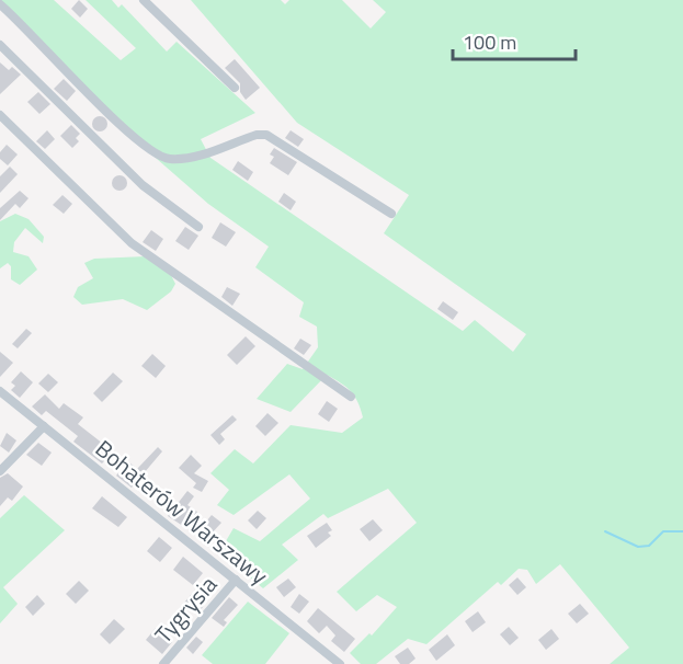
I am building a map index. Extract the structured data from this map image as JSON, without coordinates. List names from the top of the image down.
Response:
{
  "streets": {
    "street": ["Bohaterów Warszawy", "Tygrysia"]
  },
  "crossings": [
    ["Bohaterów Warszawy", "Tygrysia"]
  ],
  "scale_bar": "100 m"
}
